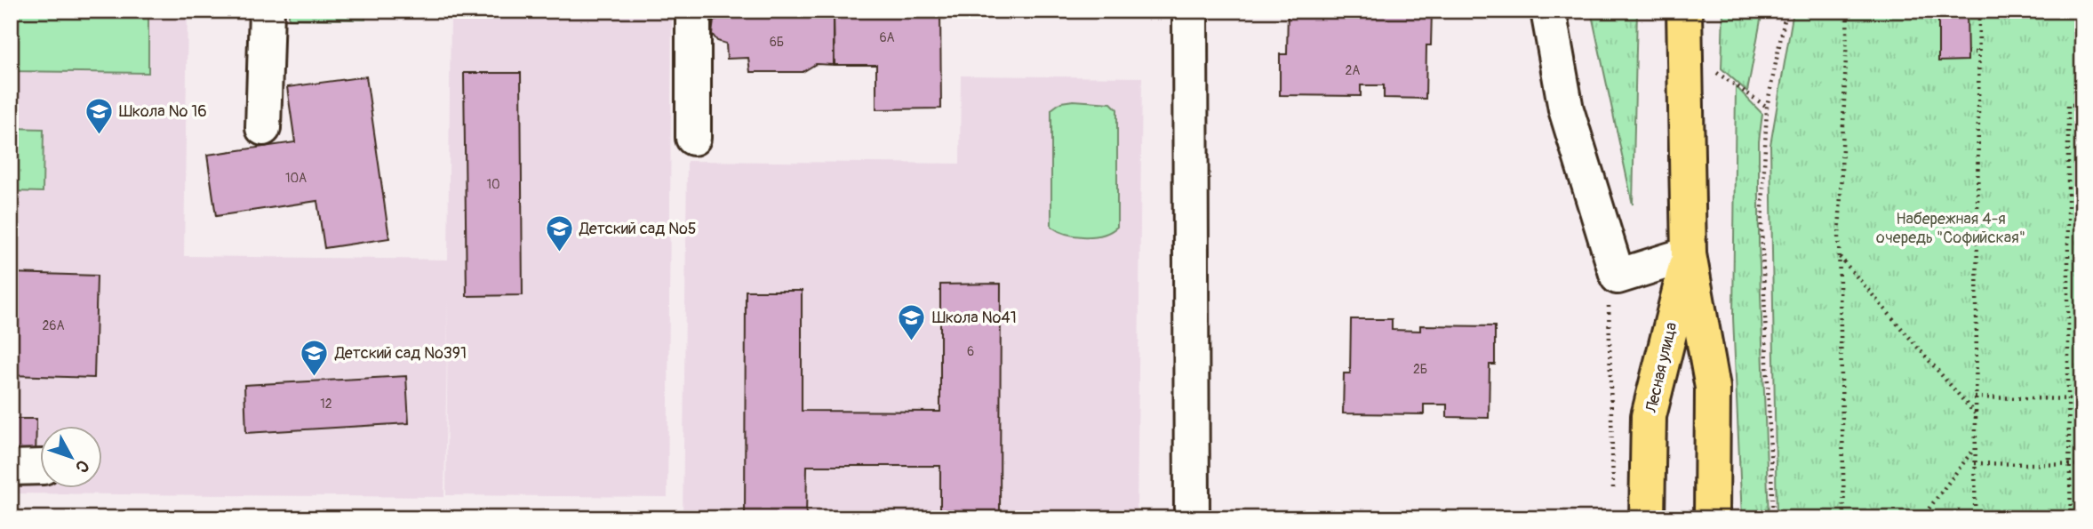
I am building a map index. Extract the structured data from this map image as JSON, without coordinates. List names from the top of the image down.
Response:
{
  "streets": {
    "main road": ["Лесная улица"]
  },
  "parks": ["Набережная 4-я очередь \"Софийская\""],
  "places": {
    "school or university": [
      "Школа № 16",
      "Детский сад №5",
      "Школа №41",
      "Детский сад №391"
    ]
  },
  "house_numbers": [
    "6А",
    "6Б",
    "2А",
    "10А",
    "10",
    "26А",
    "6",
    "2Б",
    "12"
  ],
  "north": "bottom right"
}
